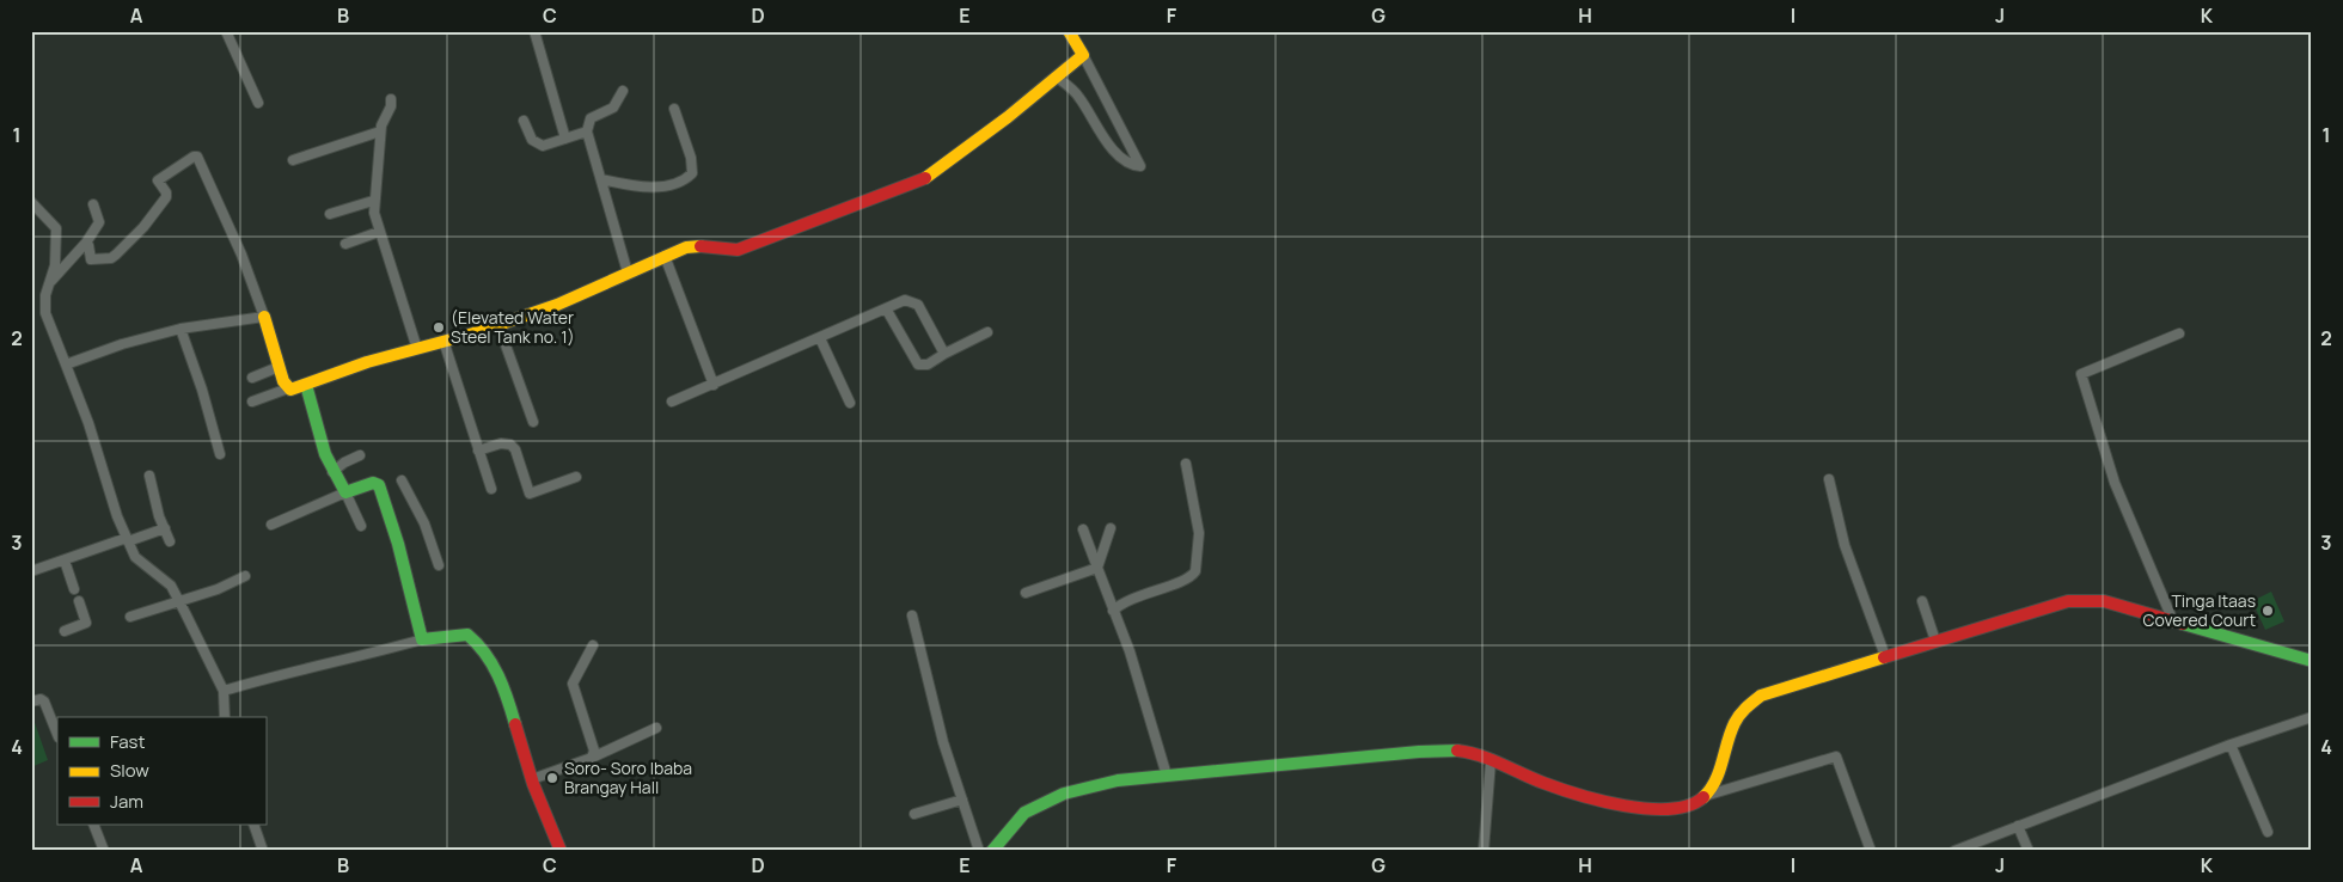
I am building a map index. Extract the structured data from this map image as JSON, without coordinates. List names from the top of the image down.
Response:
{
  "places": ["(Elevated Water Steel Tank no. 1)", "Tinga Itaas Covered Court", "Soro- Soro Ibaba Brangay Hall"],
  "legend": ["Fast", "Slow", "Jam"],
  "grid": {
    "columns": [
      "A",
      "B",
      "C",
      "D",
      "E",
      "F",
      "G",
      "H",
      "I",
      "J",
      "K"
    ],
    "rows": [
      "1",
      "2",
      "3",
      "4"
    ]
  }
}
